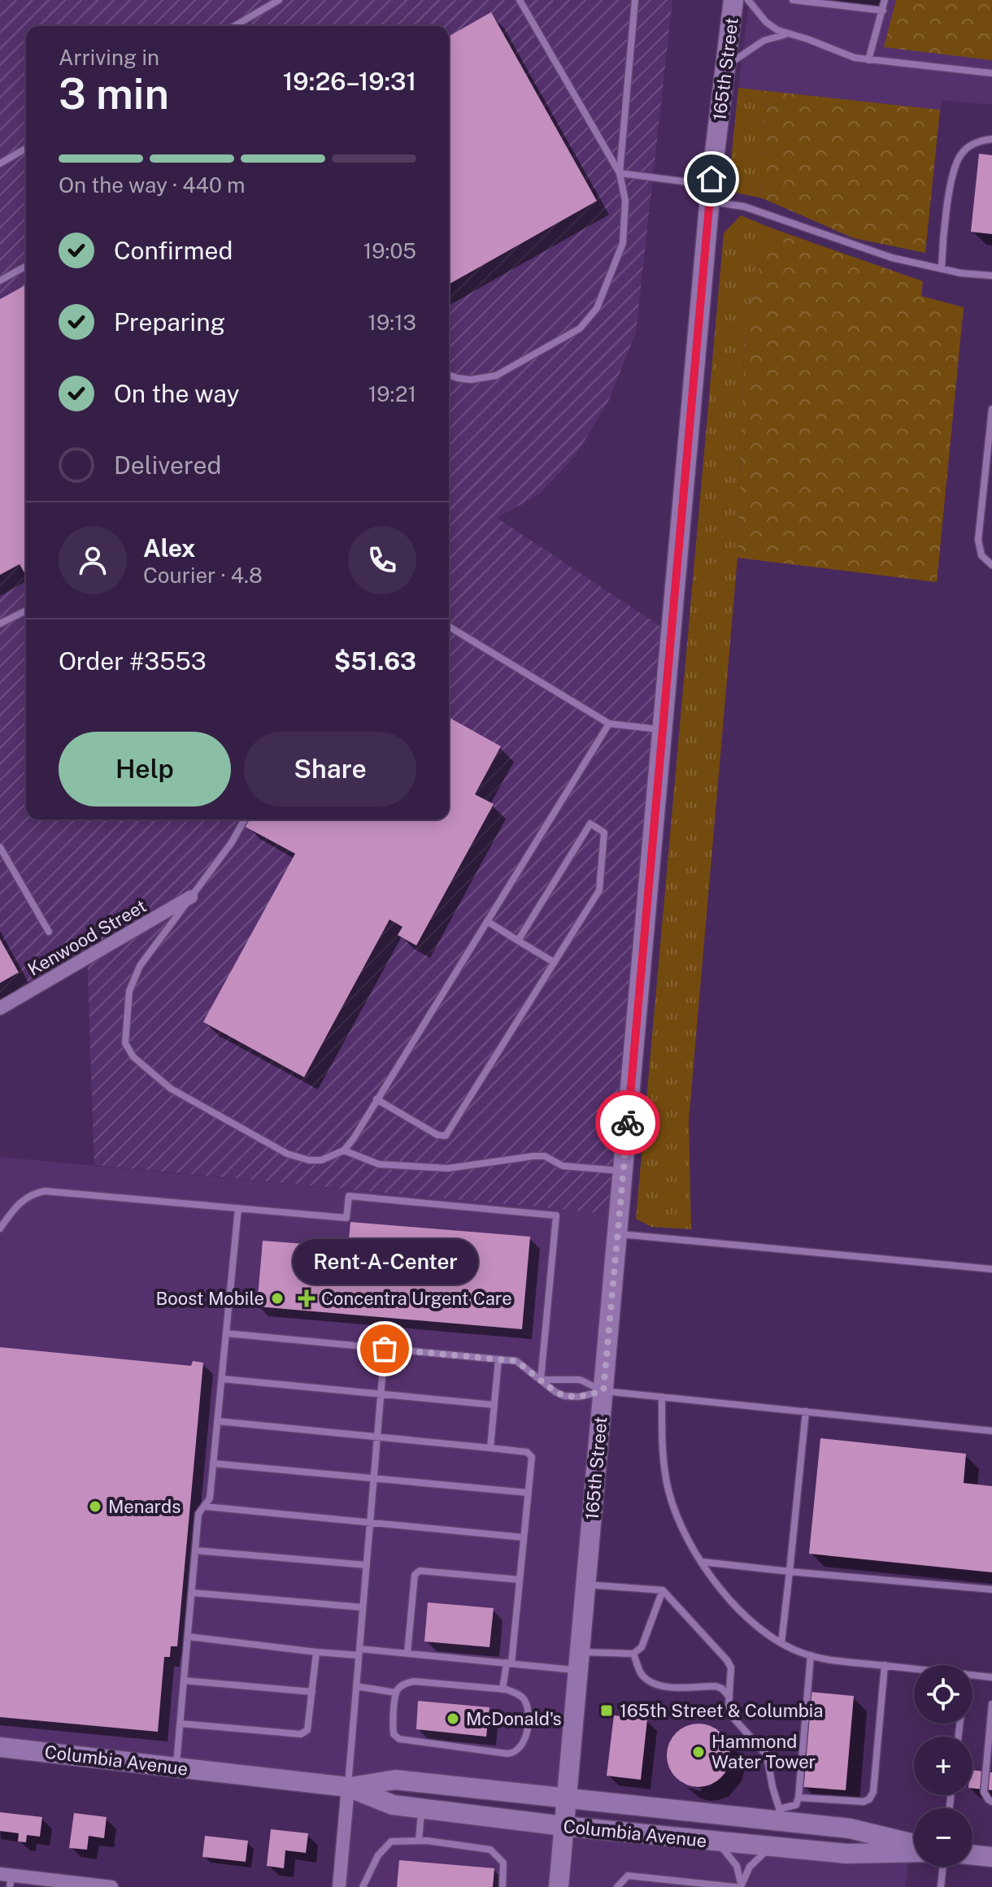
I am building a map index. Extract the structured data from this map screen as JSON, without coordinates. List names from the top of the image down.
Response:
{
  "streets": {
    "main road": ["165th Street", "Columbia Avenue"],
    "street": ["Kenwood Street"]
  },
  "crossings": [
    ["165th Street", "Columbia Avenue"]
  ],
  "places": {
    "other": [
      "Boost Mobile",
      "Rent-A-Center",
      "Menards",
      "McDonald's",
      "Hammond Water Tower"
    ],
    "health": ["Concentra Urgent Care"],
    "transit": ["165th Street & Columbia"]
  },
  "page": {
    "heading": ["3 min", "Arriving in", "19:26–19:31"],
    "panel": [
      "Alex",
      "Courier · 4.8",
      "Order #3553",
      "$51.63"
    ],
    "bar": "On the way · 440 m",
    "list": [
      ["Confirmed", "19:05"],
      ["Preparing", "19:13"],
      ["On the way", "19:21"],
      "Delivered"
    ],
    "buttons": ["Help", "Share"],
    "bubble": "Rent-A-Center",
    "map_buttons": ["+", "−"]
  }
}
